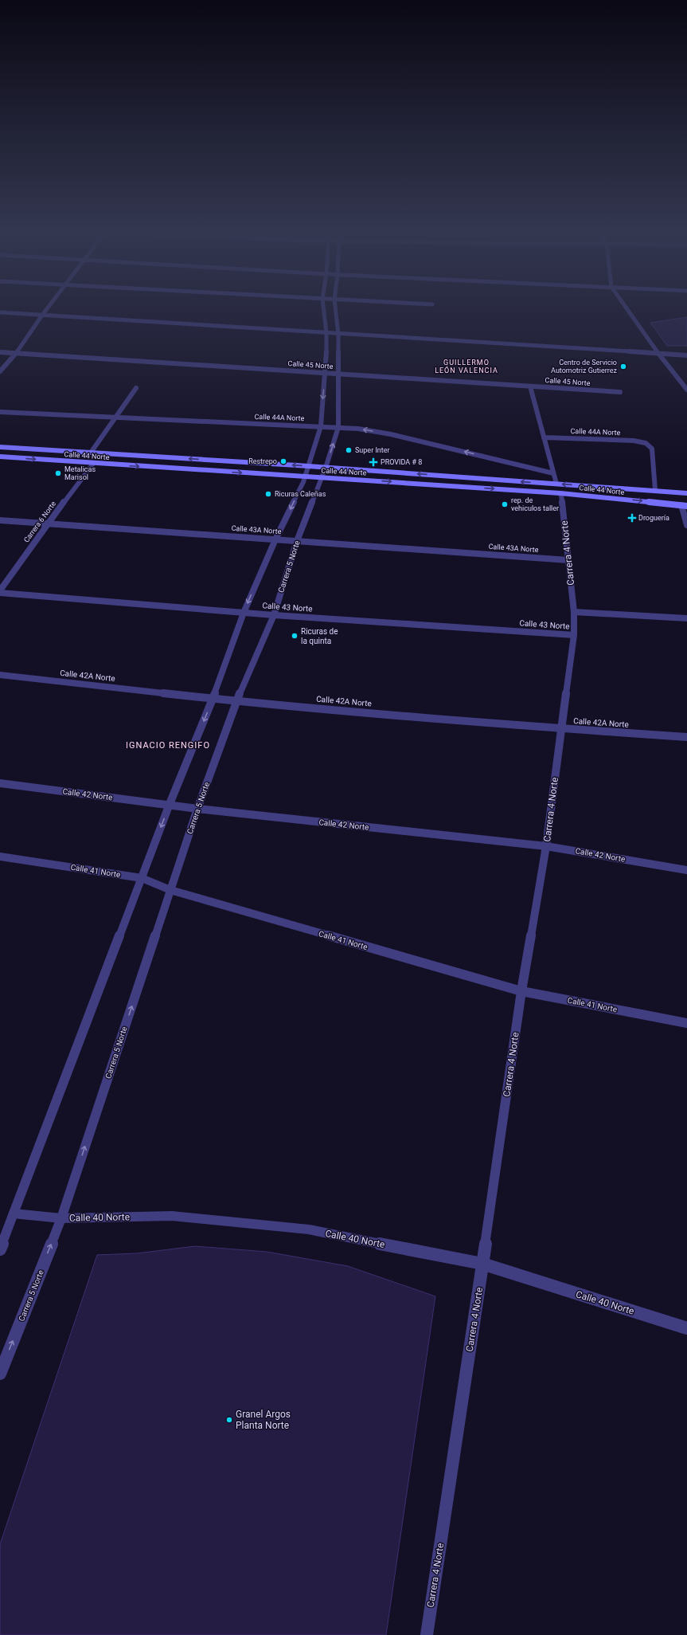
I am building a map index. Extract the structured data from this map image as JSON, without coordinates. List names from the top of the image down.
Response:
{
  "streets": {
    "main road": ["Calle 44 Norte"],
    "street": [
      "Calle 45 Norte",
      "Calle 44A Norte",
      "Carrera 6 Norte",
      "Calle 43A Norte",
      "Carrera 4 Norte",
      "Carrera 5 Norte",
      "Calle 43 Norte",
      "Calle 42A Norte",
      "Calle 42 Norte",
      "Calle 41 Norte",
      "Calle 40 Norte"
    ]
  },
  "crossings": [
    ["Calle 45 Norte", "Carrera 5 Norte"],
    ["Calle 44A Norte", "Calle 44 Norte"],
    ["Calle 44A Norte", "Carrera 5 Norte"],
    ["Calle 44 Norte", "Carrera 6 Norte"],
    ["Calle 44 Norte", "Carrera 4 Norte"],
    ["Calle 44 Norte", "Carrera 5 Norte"],
    ["Carrera 6 Norte", "Calle 43A Norte"],
    ["Carrera 6 Norte", "Calle 43 Norte"],
    ["Calle 43A Norte", "Carrera 4 Norte"],
    ["Calle 43A Norte", "Carrera 5 Norte"],
    ["Carrera 4 Norte", "Calle 43 Norte"],
    ["Carrera 4 Norte", "Calle 42A Norte"],
    ["Carrera 4 Norte", "Calle 42 Norte"],
    ["Carrera 4 Norte", "Calle 41 Norte"],
    ["Carrera 4 Norte", "Calle 40 Norte"],
    ["Carrera 5 Norte", "Calle 43 Norte"],
    ["Carrera 5 Norte", "Calle 42A Norte"],
    ["Carrera 5 Norte", "Calle 42 Norte"],
    ["Carrera 5 Norte", "Calle 41 Norte"],
    ["Carrera 5 Norte", "Calle 40 Norte"]
  ],
  "districts": ["GUILLERMO LEÓN VALENCIA", "IGNACIO RENGIFO"],
  "places": {
    "other": [
      "Centro de Servicio Automotriz Gutierrez",
      "Super Inter",
      "Restrepo",
      "Metalicas Marisol",
      "Ricuras Caleñas",
      "rep. de vehiculos taller",
      "Ricuras de la quinta",
      "Granel Argos Planta Norte"
    ],
    "health": ["PROVIDA # 8", "Droguería"]
  }
}
